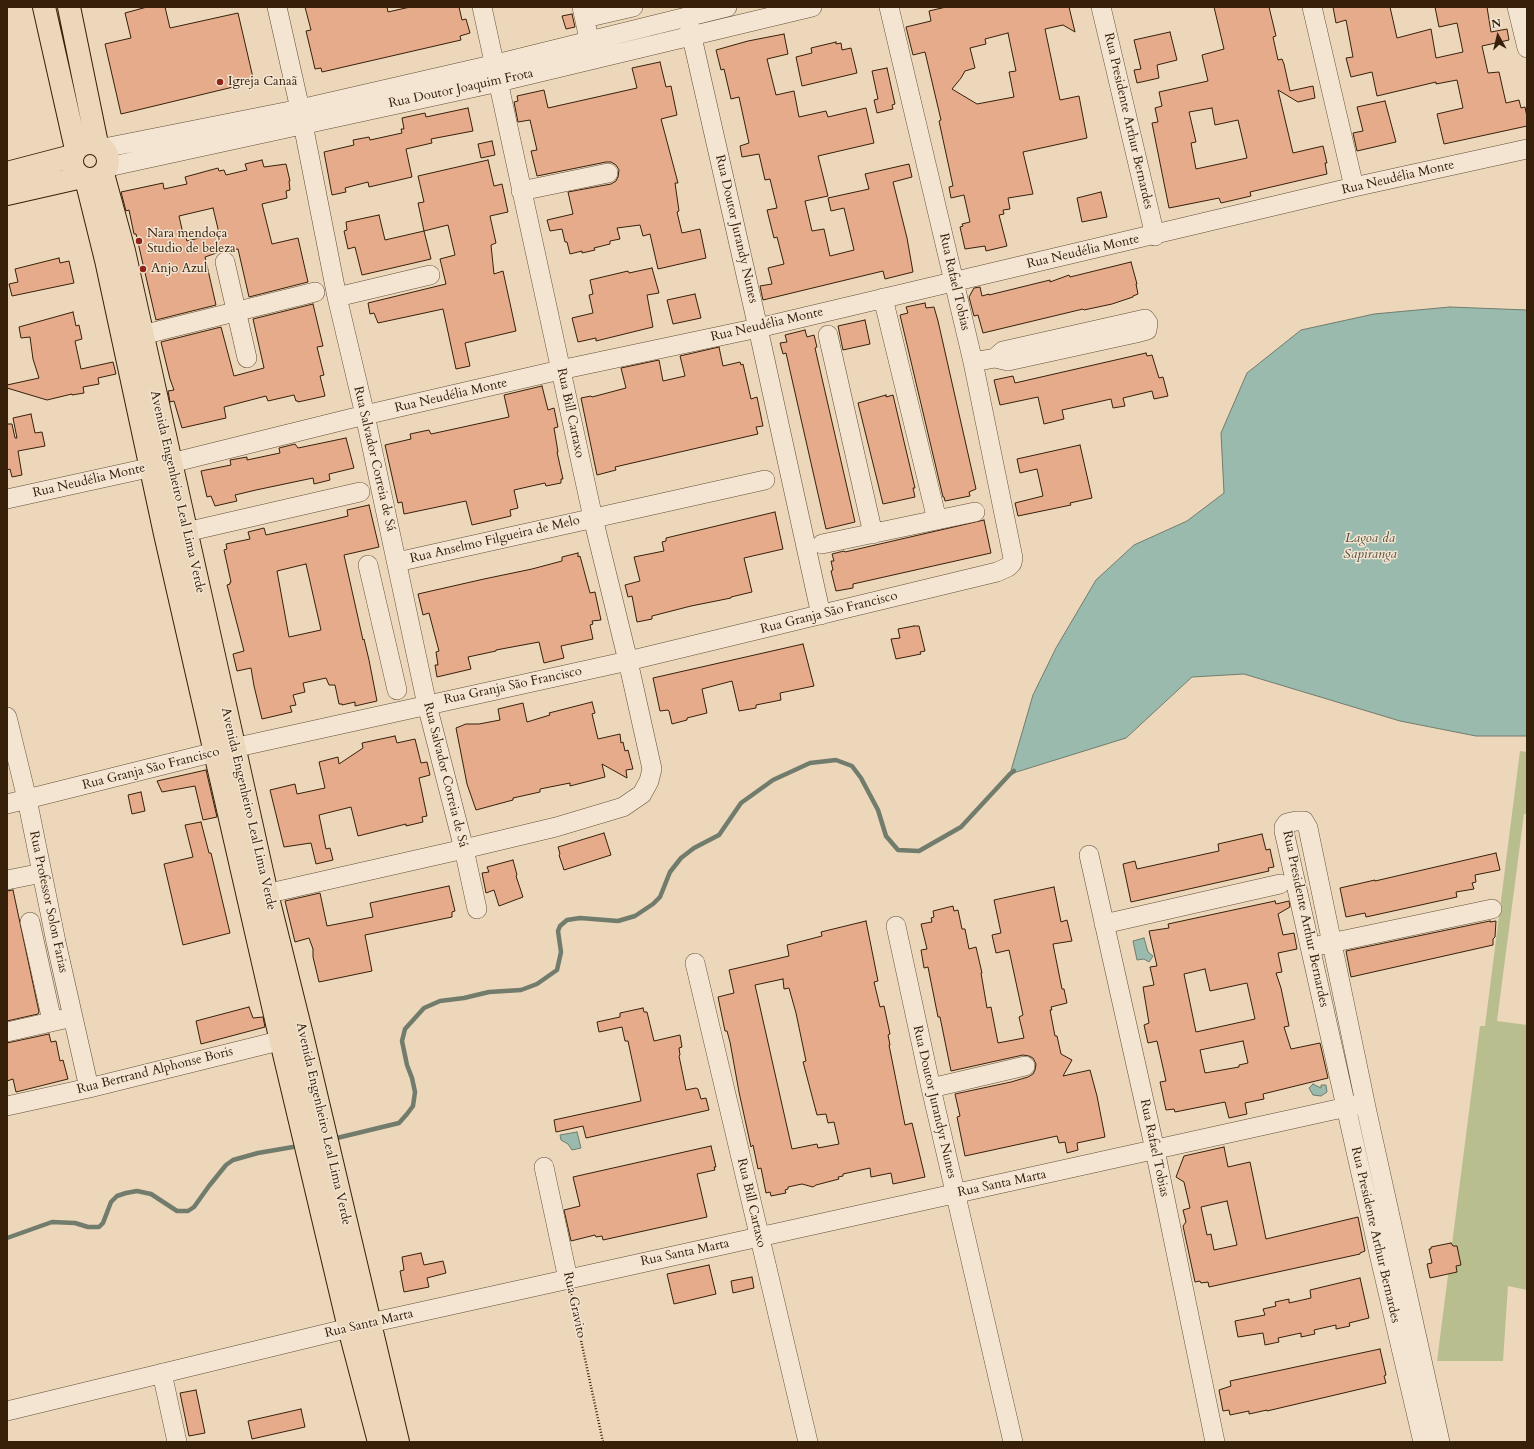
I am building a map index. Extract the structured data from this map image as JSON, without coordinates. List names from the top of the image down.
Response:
{
  "streets": {
    "main road": ["Rua Doutor Joaquim Frota", "Avenida Engenheiro Leal Lima Verde"],
    "street": [
      "Rua Presidente Arthur Bernardes",
      "Rua Neudélia Monte",
      "Rua Doutor Jurandy Nunes",
      "Rua Rafael Tobias",
      "Rua Bill Cartaxo",
      "Rua Salvador Correia de Sá",
      "Rua Anselmo Filgueira de Melo",
      "Rua Granja São Francisco",
      "Rua Professor Solon Farias",
      "Rua Bertrand Alphonse Boris",
      "Rua Doutor Jurandyr Nunes",
      "Rua Santa Marta",
      "Rua Gravito"
    ]
  },
  "crossings": [
    ["Rua Doutor Joaquim Frota", "Rua Doutor Jurandy Nunes"],
    ["Rua Doutor Joaquim Frota", "Rua Bill Cartaxo"],
    ["Rua Doutor Joaquim Frota", "Rua Salvador Correia de Sá"],
    ["Rua Doutor Joaquim Frota", "Avenida Engenheiro Leal Lima Verde"],
    ["Rua Presidente Arthur Bernardes", "Rua Neudélia Monte"],
    ["Rua Presidente Arthur Bernardes", "Rua Santa Marta"],
    ["Rua Neudélia Monte", "Rua Doutor Jurandy Nunes"],
    ["Rua Neudélia Monte", "Rua Rafael Tobias"],
    ["Rua Neudélia Monte", "Rua Bill Cartaxo"],
    ["Rua Neudélia Monte", "Rua Salvador Correia de Sá"],
    ["Rua Neudélia Monte", "Avenida Engenheiro Leal Lima Verde"],
    ["Rua Doutor Jurandy Nunes", "Rua Granja São Francisco"],
    ["Rua Rafael Tobias", "Rua Granja São Francisco"],
    ["Rua Rafael Tobias", "Rua Santa Marta"],
    ["Rua Bill Cartaxo", "Rua Salvador Correia de Sá"],
    ["Rua Bill Cartaxo", "Avenida Engenheiro Leal Lima Verde"],
    ["Rua Bill Cartaxo", "Rua Anselmo Filgueira de Melo"],
    ["Rua Bill Cartaxo", "Rua Granja São Francisco"],
    ["Rua Bill Cartaxo", "Rua Santa Marta"],
    ["Rua Salvador Correia de Sá", "Rua Anselmo Filgueira de Melo"],
    ["Rua Salvador Correia de Sá", "Rua Granja São Francisco"],
    ["Avenida Engenheiro Leal Lima Verde", "Rua Granja São Francisco"],
    ["Avenida Engenheiro Leal Lima Verde", "Rua Bertrand Alphonse Boris"],
    ["Avenida Engenheiro Leal Lima Verde", "Rua Santa Marta"],
    ["Rua Granja São Francisco", "Rua Professor Solon Farias"],
    ["Rua Professor Solon Farias", "Rua Bertrand Alphonse Boris"],
    ["Rua Doutor Jurandyr Nunes", "Rua Santa Marta"],
    ["Rua Santa Marta", "Rua Gravito"]
  ],
  "water": ["Lagoa da Sapiranga"],
  "places": ["Igreja Canaã", "Nara mendoça Studio de beleza", "Anjo Azul"],
  "north": "top"
}
